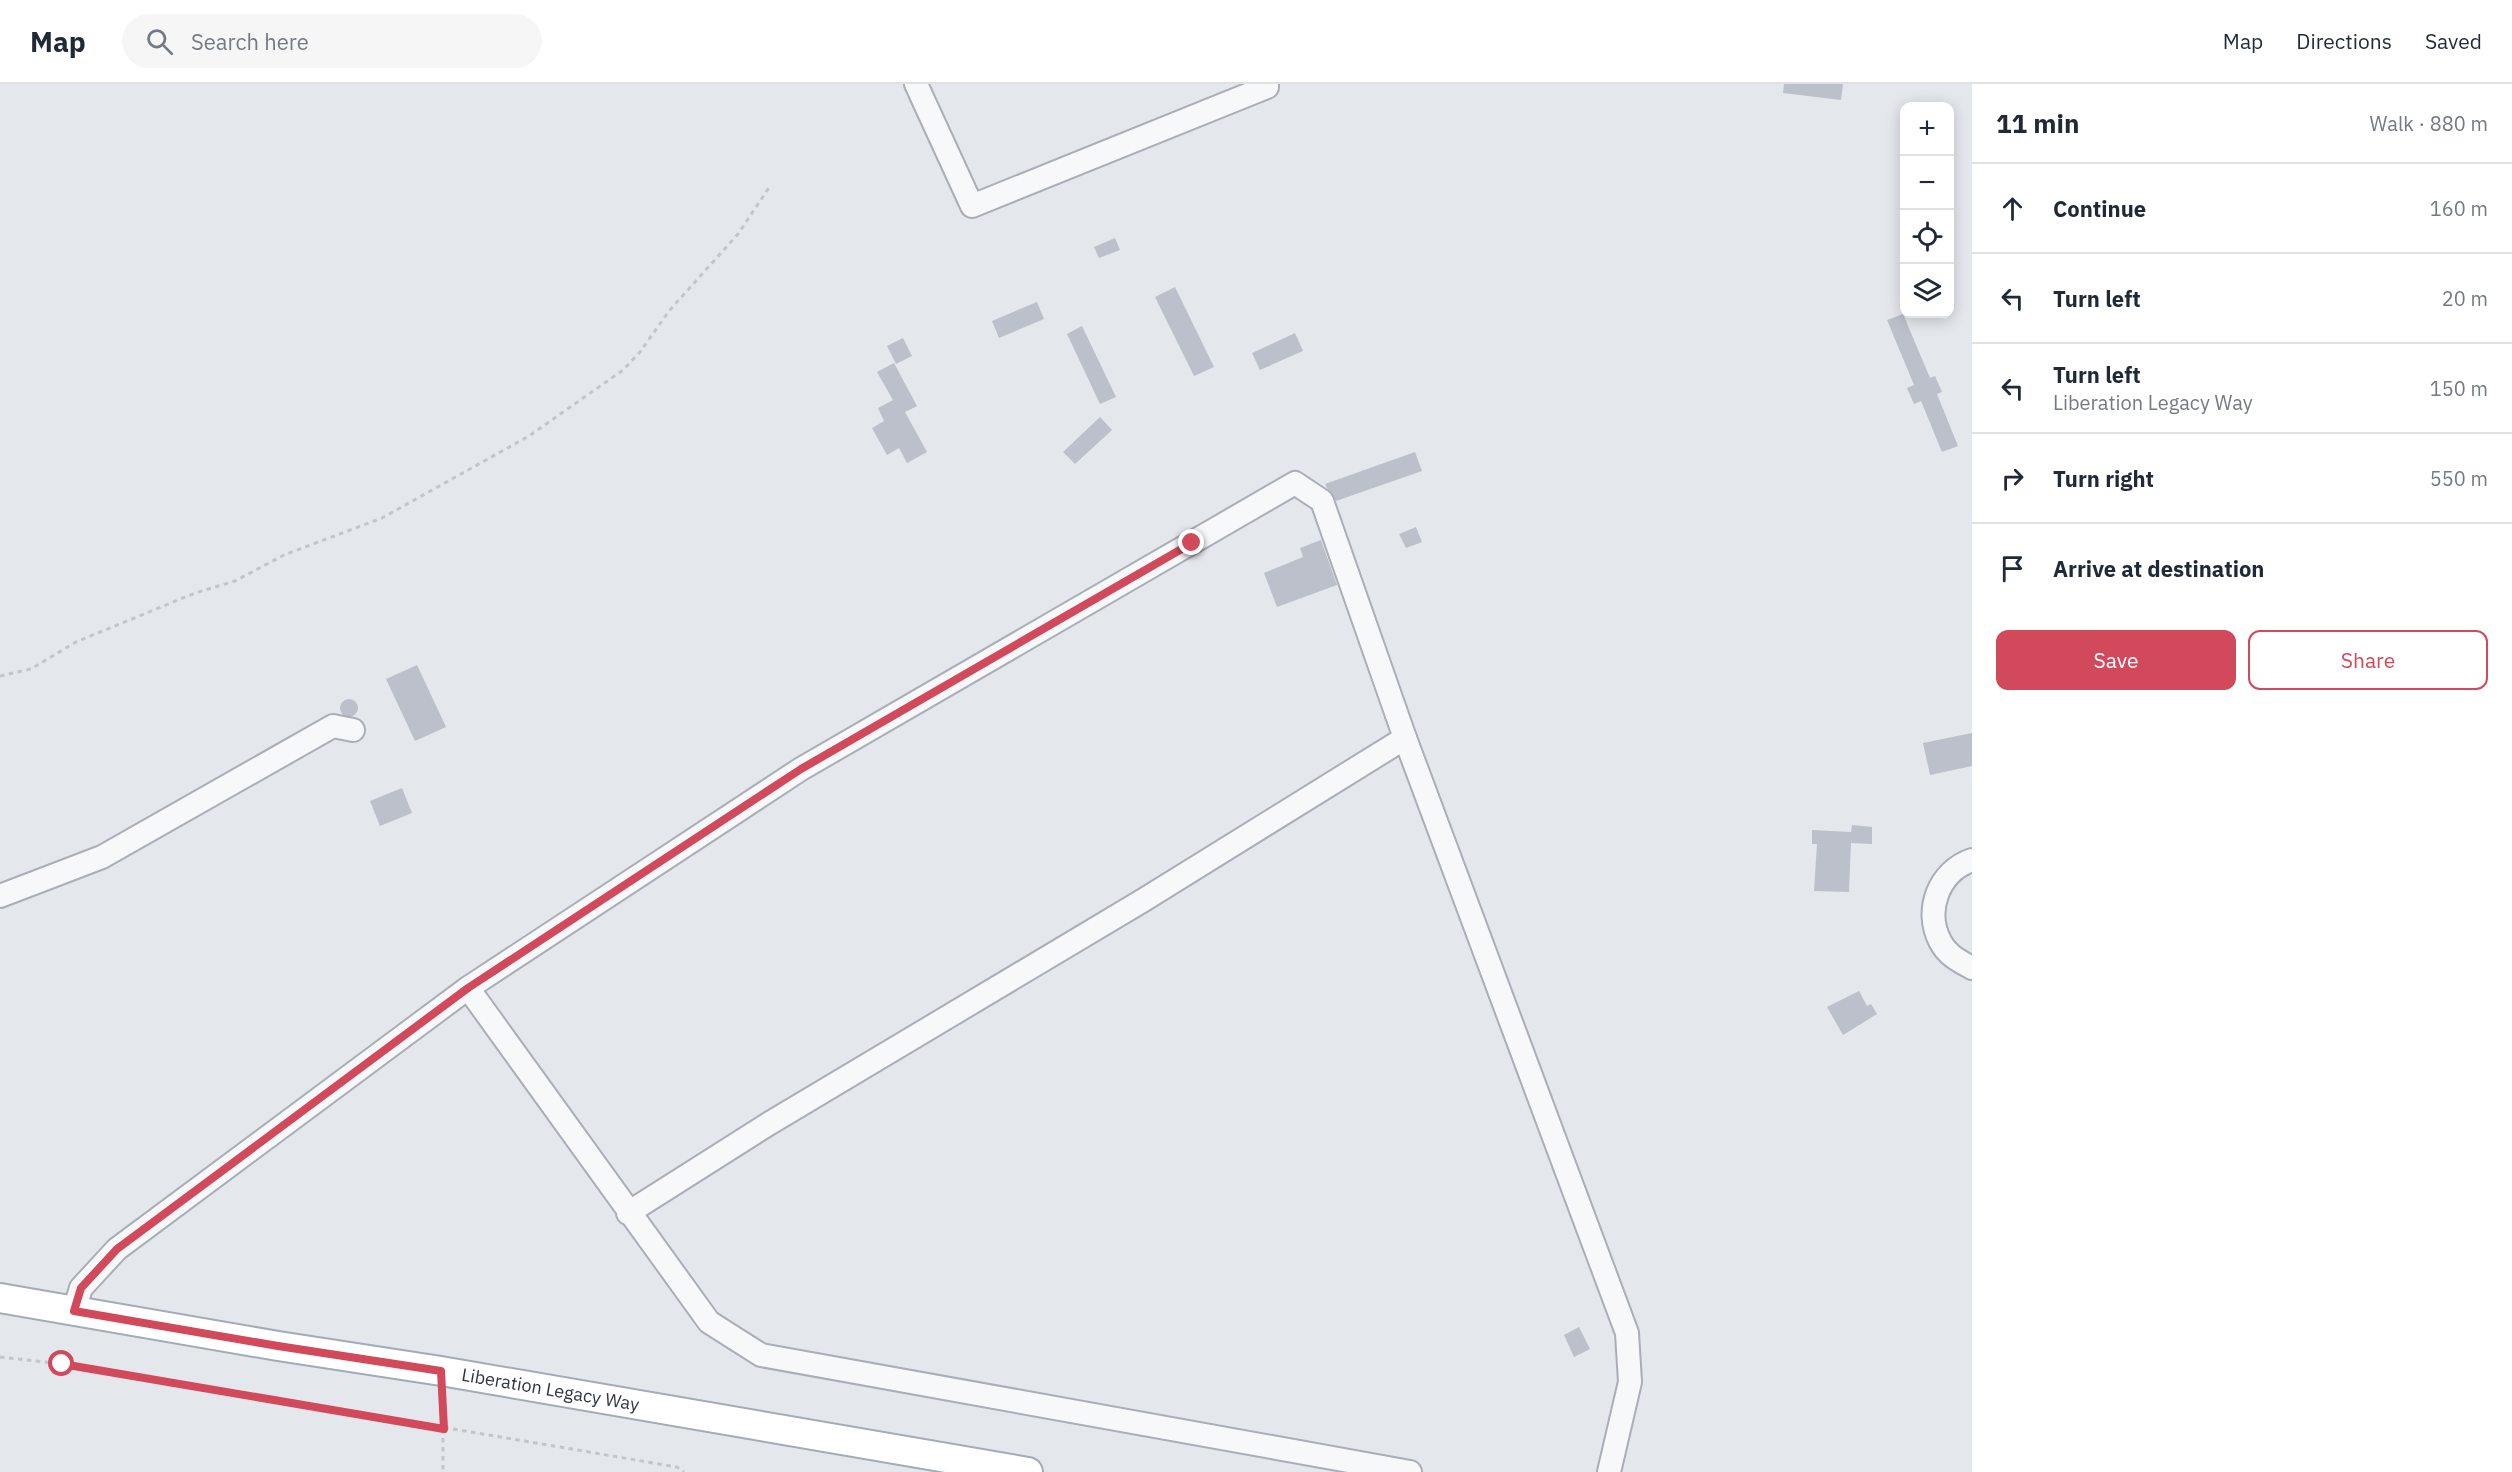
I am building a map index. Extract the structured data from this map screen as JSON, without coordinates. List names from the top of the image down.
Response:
{
  "streets": {
    "main road": ["Liberation Legacy Way"]
  },
  "page": {
    "header": "Map",
    "search": "Search here",
    "nav": ["Map", "Directions", "Saved"],
    "heading": ["11 min", "Walk · 880 m"],
    "map_buttons": ["+", "−"],
    "list": [
      ["Continue", "160 m"],
      ["Turn left", "20 m"],
      ["Turn left", "Liberation Legacy Way", "150 m"],
      ["Turn right", "550 m"],
      "Arrive at destination"
    ],
    "buttons": ["Save", "Share"]
  }
}
